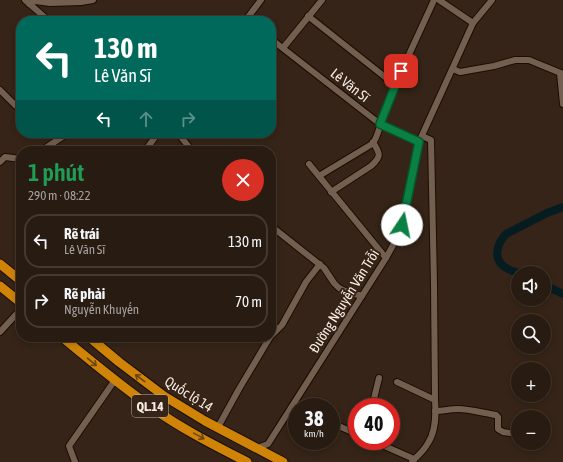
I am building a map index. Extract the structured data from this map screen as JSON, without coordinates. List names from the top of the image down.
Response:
{
  "streets": {
    "highway": ["Quốc lộ 14", "QL.14"],
    "street": ["Lê Văn Sĩ", "Đường Nguyễn Văn Trỗi"]
  },
  "crossings": [
    ["Lê Văn Sĩ", "Đường Nguyễn Văn Trỗi"],
    ["Đường Nguyễn Văn Trỗi", "Quốc lộ 14"]
  ],
  "page": {
    "turn": ["130 m", "Lê Văn Sĩ"],
    "heading": ["1 phút", "290 m · 08:22"],
    "list": [
      {
        "name": "Rẽ trái",
        "note": "Lê Văn Sĩ",
        "value": "130 m"
      },
      {
        "name": "Rẽ phải",
        "note": "Nguyễn Khuyến",
        "value": "70 m"
      }
    ],
    "map_buttons": ["+", "−"],
    "speed": "38 km/h",
    "limit": "40"
  }
}
